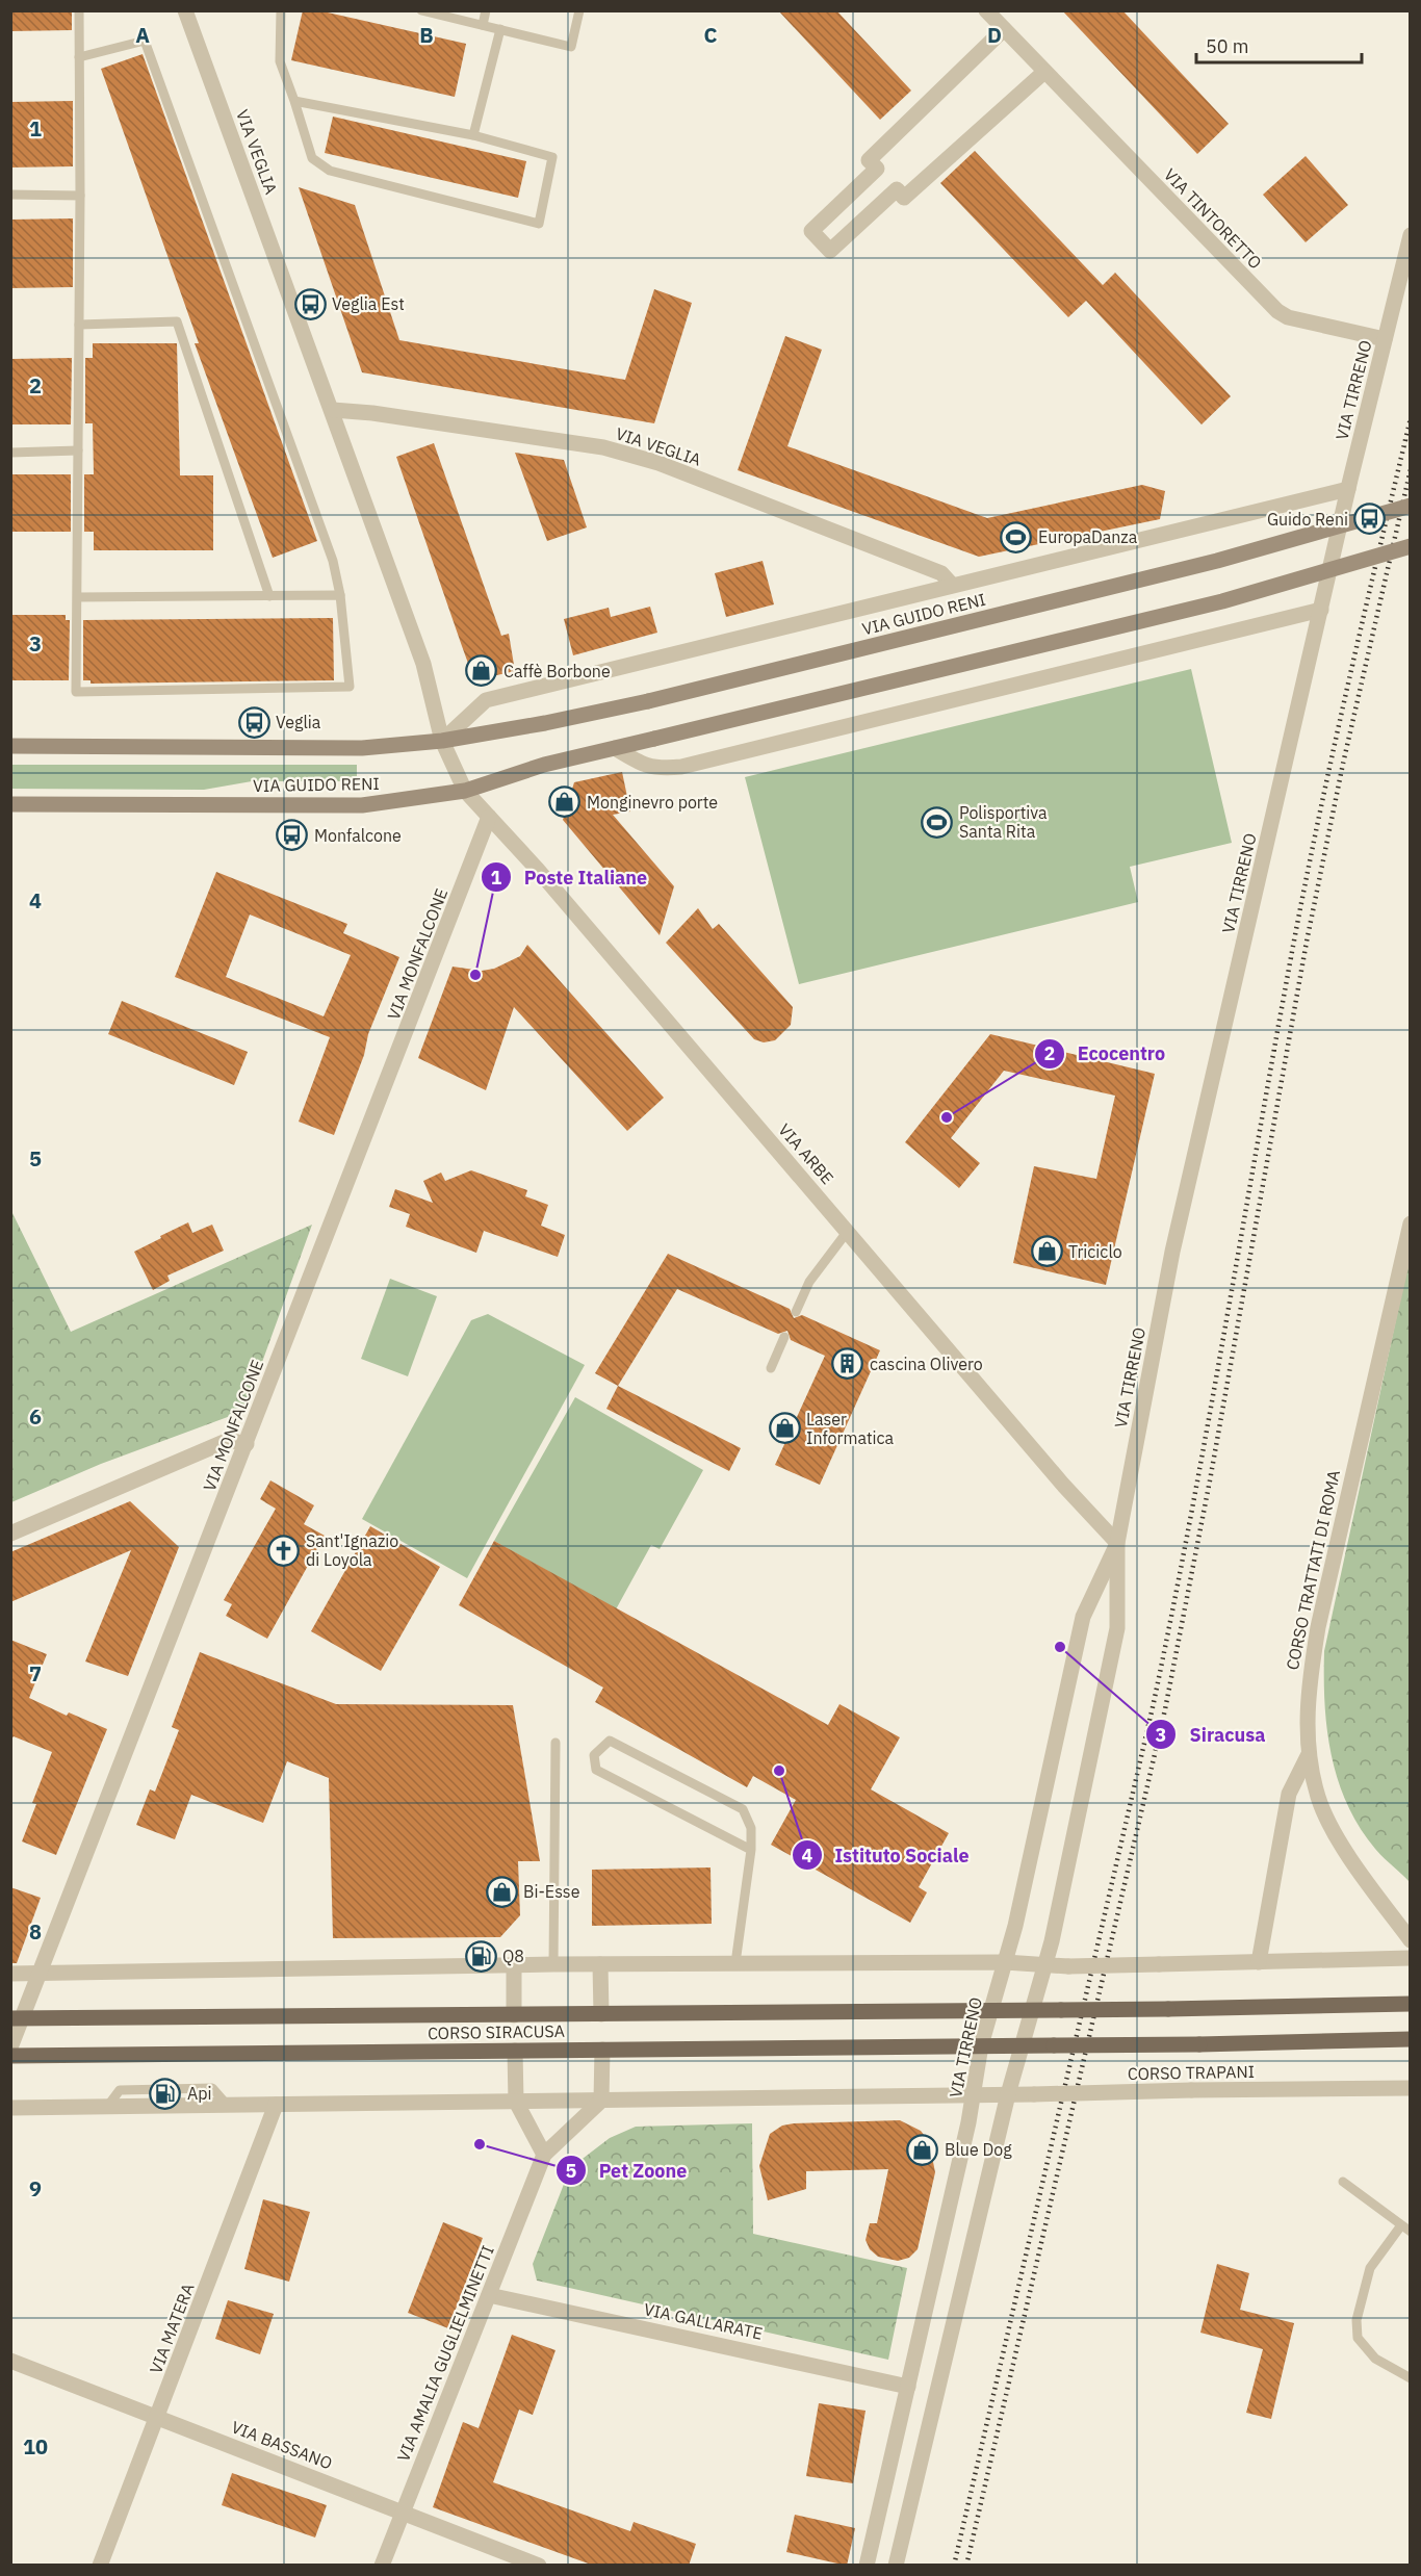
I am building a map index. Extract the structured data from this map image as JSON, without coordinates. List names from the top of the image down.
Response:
{
  "streets": {
    "main road": ["VIA GUIDO RENI", "CORSO SIRACUSA", "CORSO TRAPANI"],
    "street": [
      "VIA VEGLIA",
      "VIA TINTORETTO",
      "VIA TIRRENO",
      "VIA MONFALCONE",
      "VIA ARBE",
      "CORSO TRATTATI DI ROMA",
      "VIA GALLARATE",
      "VIA MATERA",
      "VIA AMALIA GUGLIELMINETTI",
      "VIA BASSANO"
    ]
  },
  "crossings": [
    ["VIA VEGLIA", "VIA GUIDO RENI"],
    ["VIA VEGLIA", "VIA ARBE"],
    ["VIA TINTORETTO", "VIA TIRRENO"],
    ["VIA TIRRENO", "VIA GUIDO RENI"],
    ["VIA TIRRENO", "VIA ARBE"],
    ["VIA TIRRENO", "CORSO SIRACUSA"],
    ["VIA TIRRENO", "CORSO TRAPANI"],
    ["VIA TIRRENO", "VIA GALLARATE"],
    ["VIA GUIDO RENI", "VIA ARBE"],
    ["VIA MONFALCONE", "VIA ARBE"],
    ["VIA MONFALCONE", "CORSO SIRACUSA"],
    ["CORSO SIRACUSA", "CORSO TRAPANI"],
    ["VIA GALLARATE", "VIA AMALIA GUGLIELMINETTI"],
    ["VIA MATERA", "VIA BASSANO"],
    ["VIA AMALIA GUGLIELMINETTI", "VIA BASSANO"]
  ],
  "places": {
    "bus stop": [
      "Veglia Est",
      "Guido Reni",
      "Veglia",
      "Monfalcone"
    ],
    "sports": ["EuropaDanza", "Polisportiva Santa Rita"],
    "shop": [
      "Caffè Borbone",
      "Monginevro porte",
      "Triciclo",
      "Laser Informatica",
      "Bi-Esse",
      "Blue Dog"
    ],
    "other": [
      "Poste Italiane",
      "Ecocentro",
      "Siracusa",
      "Istituto Sociale",
      "Pet Zoone"
    ],
    "building": ["cascina Olivero"],
    "church": ["Sant'Ignazio di Loyola"],
    "fuel station": ["Q8", "Api"]
  },
  "scale_bar": "50 m",
  "grid": {
    "columns": [
      "A",
      "B",
      "C",
      "D"
    ],
    "rows": [
      "1",
      "2",
      "3",
      "4",
      "5",
      "6",
      "7",
      "8",
      "9",
      "10"
    ]
  }
}
